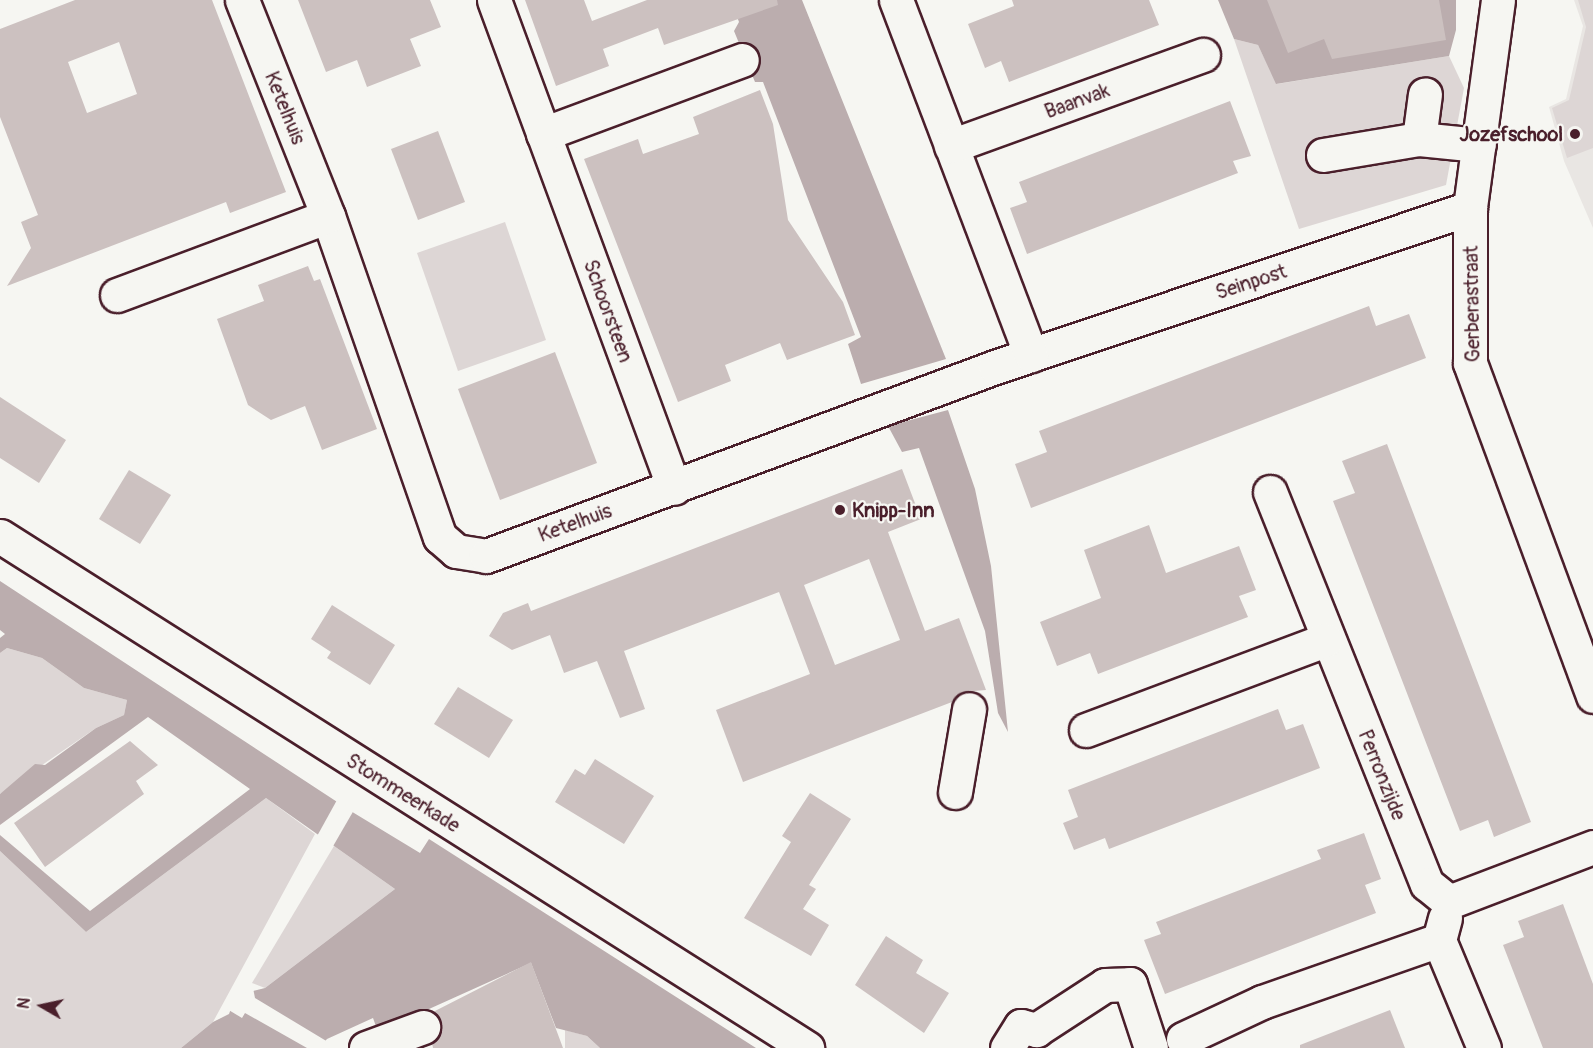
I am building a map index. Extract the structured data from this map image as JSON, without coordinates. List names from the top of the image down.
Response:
{
  "streets": {
    "street": [
      "Baanvak",
      "Ketelhuis",
      "Seinpost",
      "Gerberastraat",
      "Schoorsteen",
      "Perronzijde",
      "Stommeerkade"
    ]
  },
  "crossings": [
    ["Ketelhuis", "Seinpost"],
    ["Ketelhuis", "Schoorsteen"],
    ["Seinpost", "Gerberastraat"]
  ],
  "places": ["Jozefschool", "Knipp-Inn"],
  "north": "left"
}
